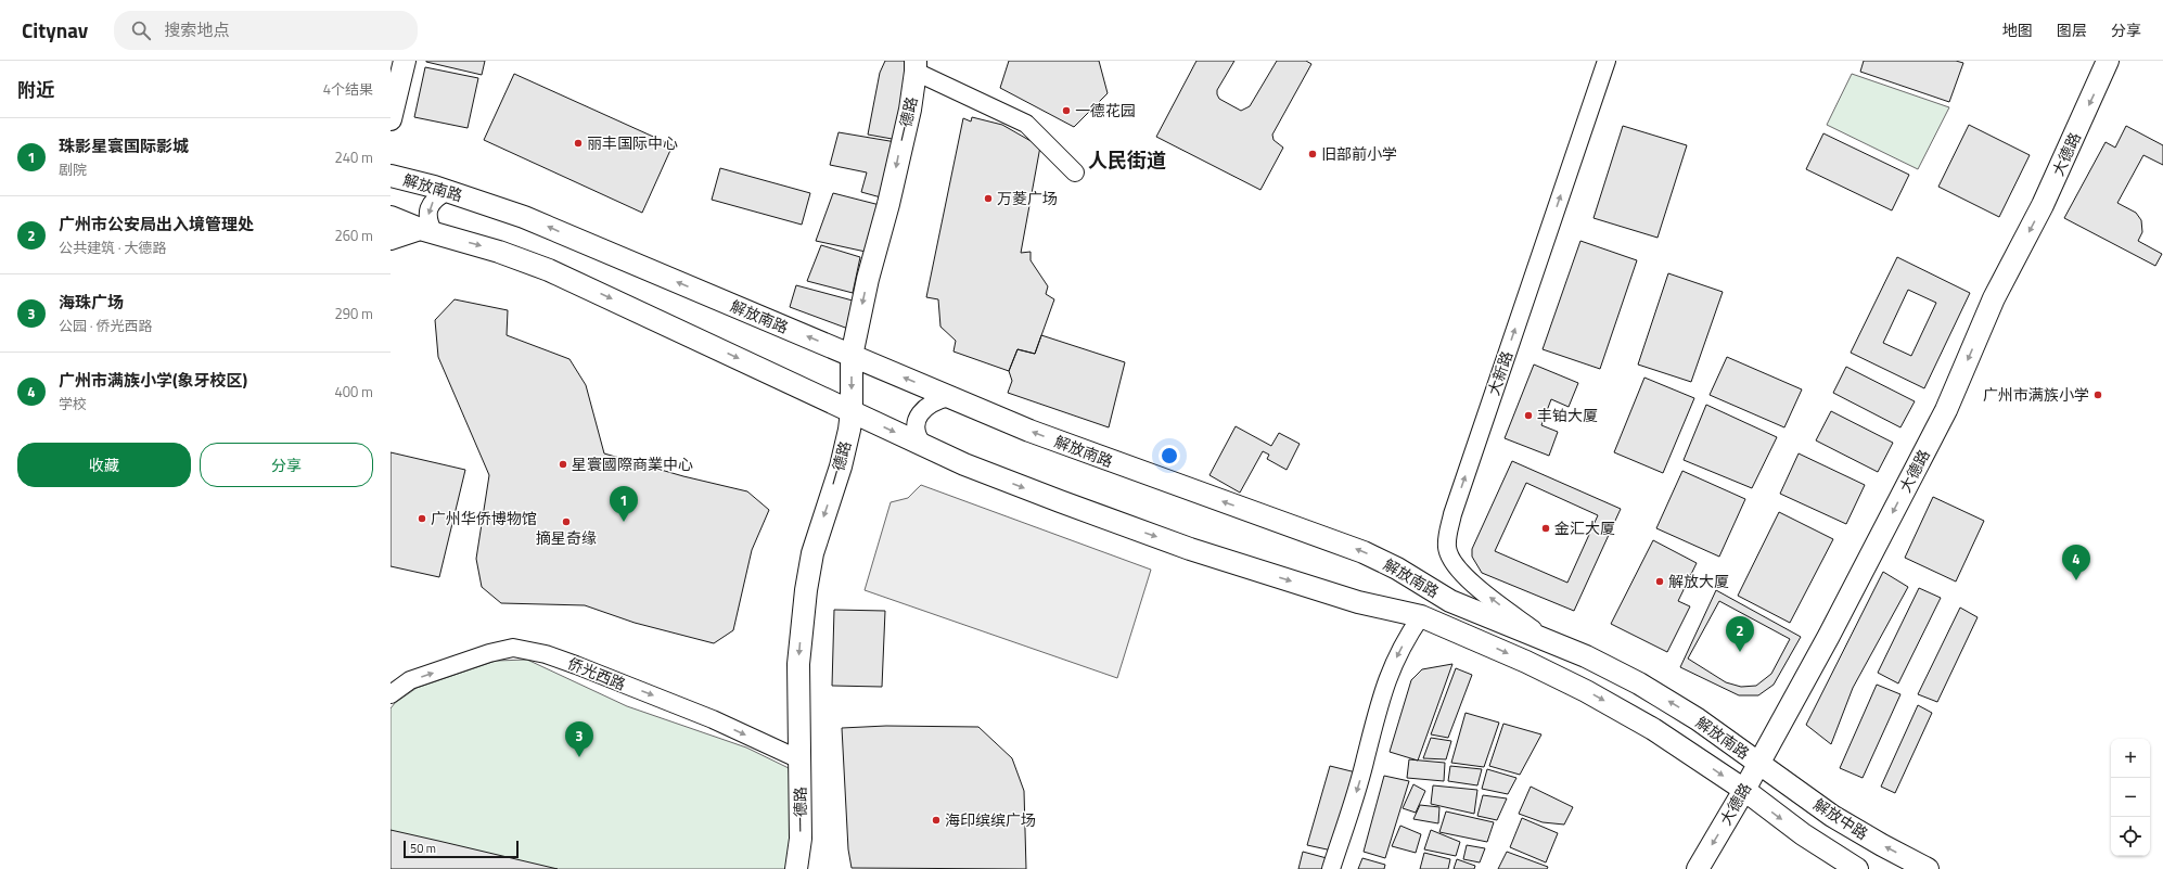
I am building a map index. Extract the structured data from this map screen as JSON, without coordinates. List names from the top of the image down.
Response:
{
  "streets": {
    "main road": [
      "一德路",
      "大德路",
      "解放南路",
      "解放中路"
    ],
    "street": ["大新路", "侨光西路"]
  },
  "crossings": [
    ["一德路", "解放南路"],
    ["一德路", "侨光西路"],
    ["大德路", "解放南路"],
    ["大德路", "解放中路"],
    ["解放南路", "大新路"],
    ["解放南路", "解放中路"]
  ],
  "one_way": [
    "一德路",
    "大德路",
    "大新路",
    "侨光西路"
  ],
  "districts": ["人民街道"],
  "places": [
    "一德花园",
    "丽丰国际中心",
    "旧部前小学",
    "万菱广场",
    "广州市满族小学",
    "丰铂大厦",
    "星寰國際商業中心",
    "广州华侨博物馆",
    "摘星奇缘",
    "金汇大厦",
    "解放大厦",
    "海印缤缤广场"
  ],
  "scale_bar": "50 m",
  "page": {
    "header": "Citynav",
    "search": "搜索地点",
    "nav": ["地图", "图层", "分享"],
    "heading": ["附近", "4个结果"],
    "list": [
      {
        "mark": "1",
        "name": "珠影星寰国际影城",
        "note": "剧院",
        "value": "240 m"
      },
      {
        "mark": "2",
        "name": "广州市公安局出入境管理处",
        "note": "公共建筑 · 大德路",
        "value": "260 m"
      },
      {
        "mark": "3",
        "name": "海珠广场",
        "note": "公园 · 侨光西路",
        "value": "290 m"
      },
      {
        "mark": "4",
        "name": "广州市满族小学(象牙校区)",
        "note": "学校",
        "value": "400 m"
      }
    ],
    "buttons": ["收藏", "分享"],
    "pins": [
      "1",
      "4",
      "2",
      "3"
    ],
    "map_buttons": ["+", "−"],
    "scale": "50 m"
  }
}
